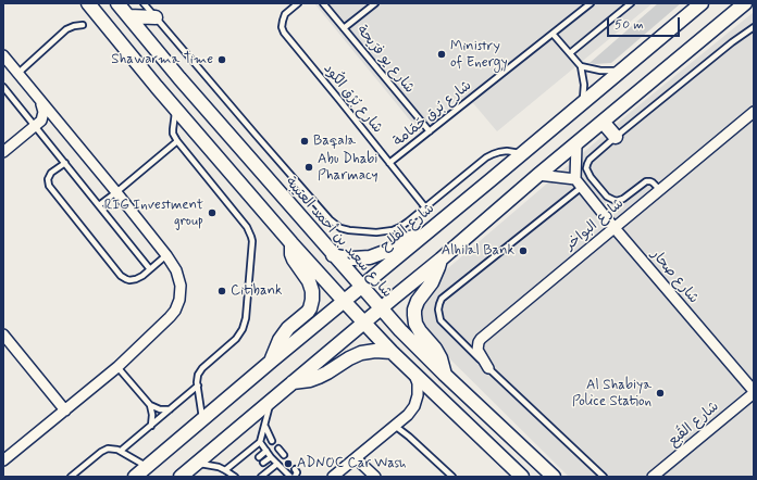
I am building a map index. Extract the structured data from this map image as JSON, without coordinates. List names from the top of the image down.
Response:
{
  "streets": {
    "main road": ["شارع الفلاح", "شارع سعيد بن أحمد العتيبة"],
    "street": ["شارع البواخر", "شارع صحار", "شارع القُبع"],
    "lane": ["شارع يو فرَيحة", "شارع بُرْق الكُود", "شارع بُرق حَمَامة"]
  },
  "crossings": [
    ["شارع يو فرَيحة", "شارع بُرق حَمَامة"],
    ["شارع بُرْق الكُود", "شارع بُرق حَمَامة"],
    ["شارع البواخر", "شارع صحار"],
    ["شارع الفلاح", "شارع سعيد بن أحمد العتيبة"],
    ["شارع صحار", "شارع القُبع"]
  ],
  "places": [
    "Ministry of Energy",
    "Shawarma Time",
    "Baqala",
    "Abu Dhabi Pharmacy",
    "RIG Investment group",
    "Alhilal Bank",
    "Citibank",
    "Al Shabiya Police Station",
    "ADNOC Car Wash"
  ],
  "scale_bar": "50 m"
}
